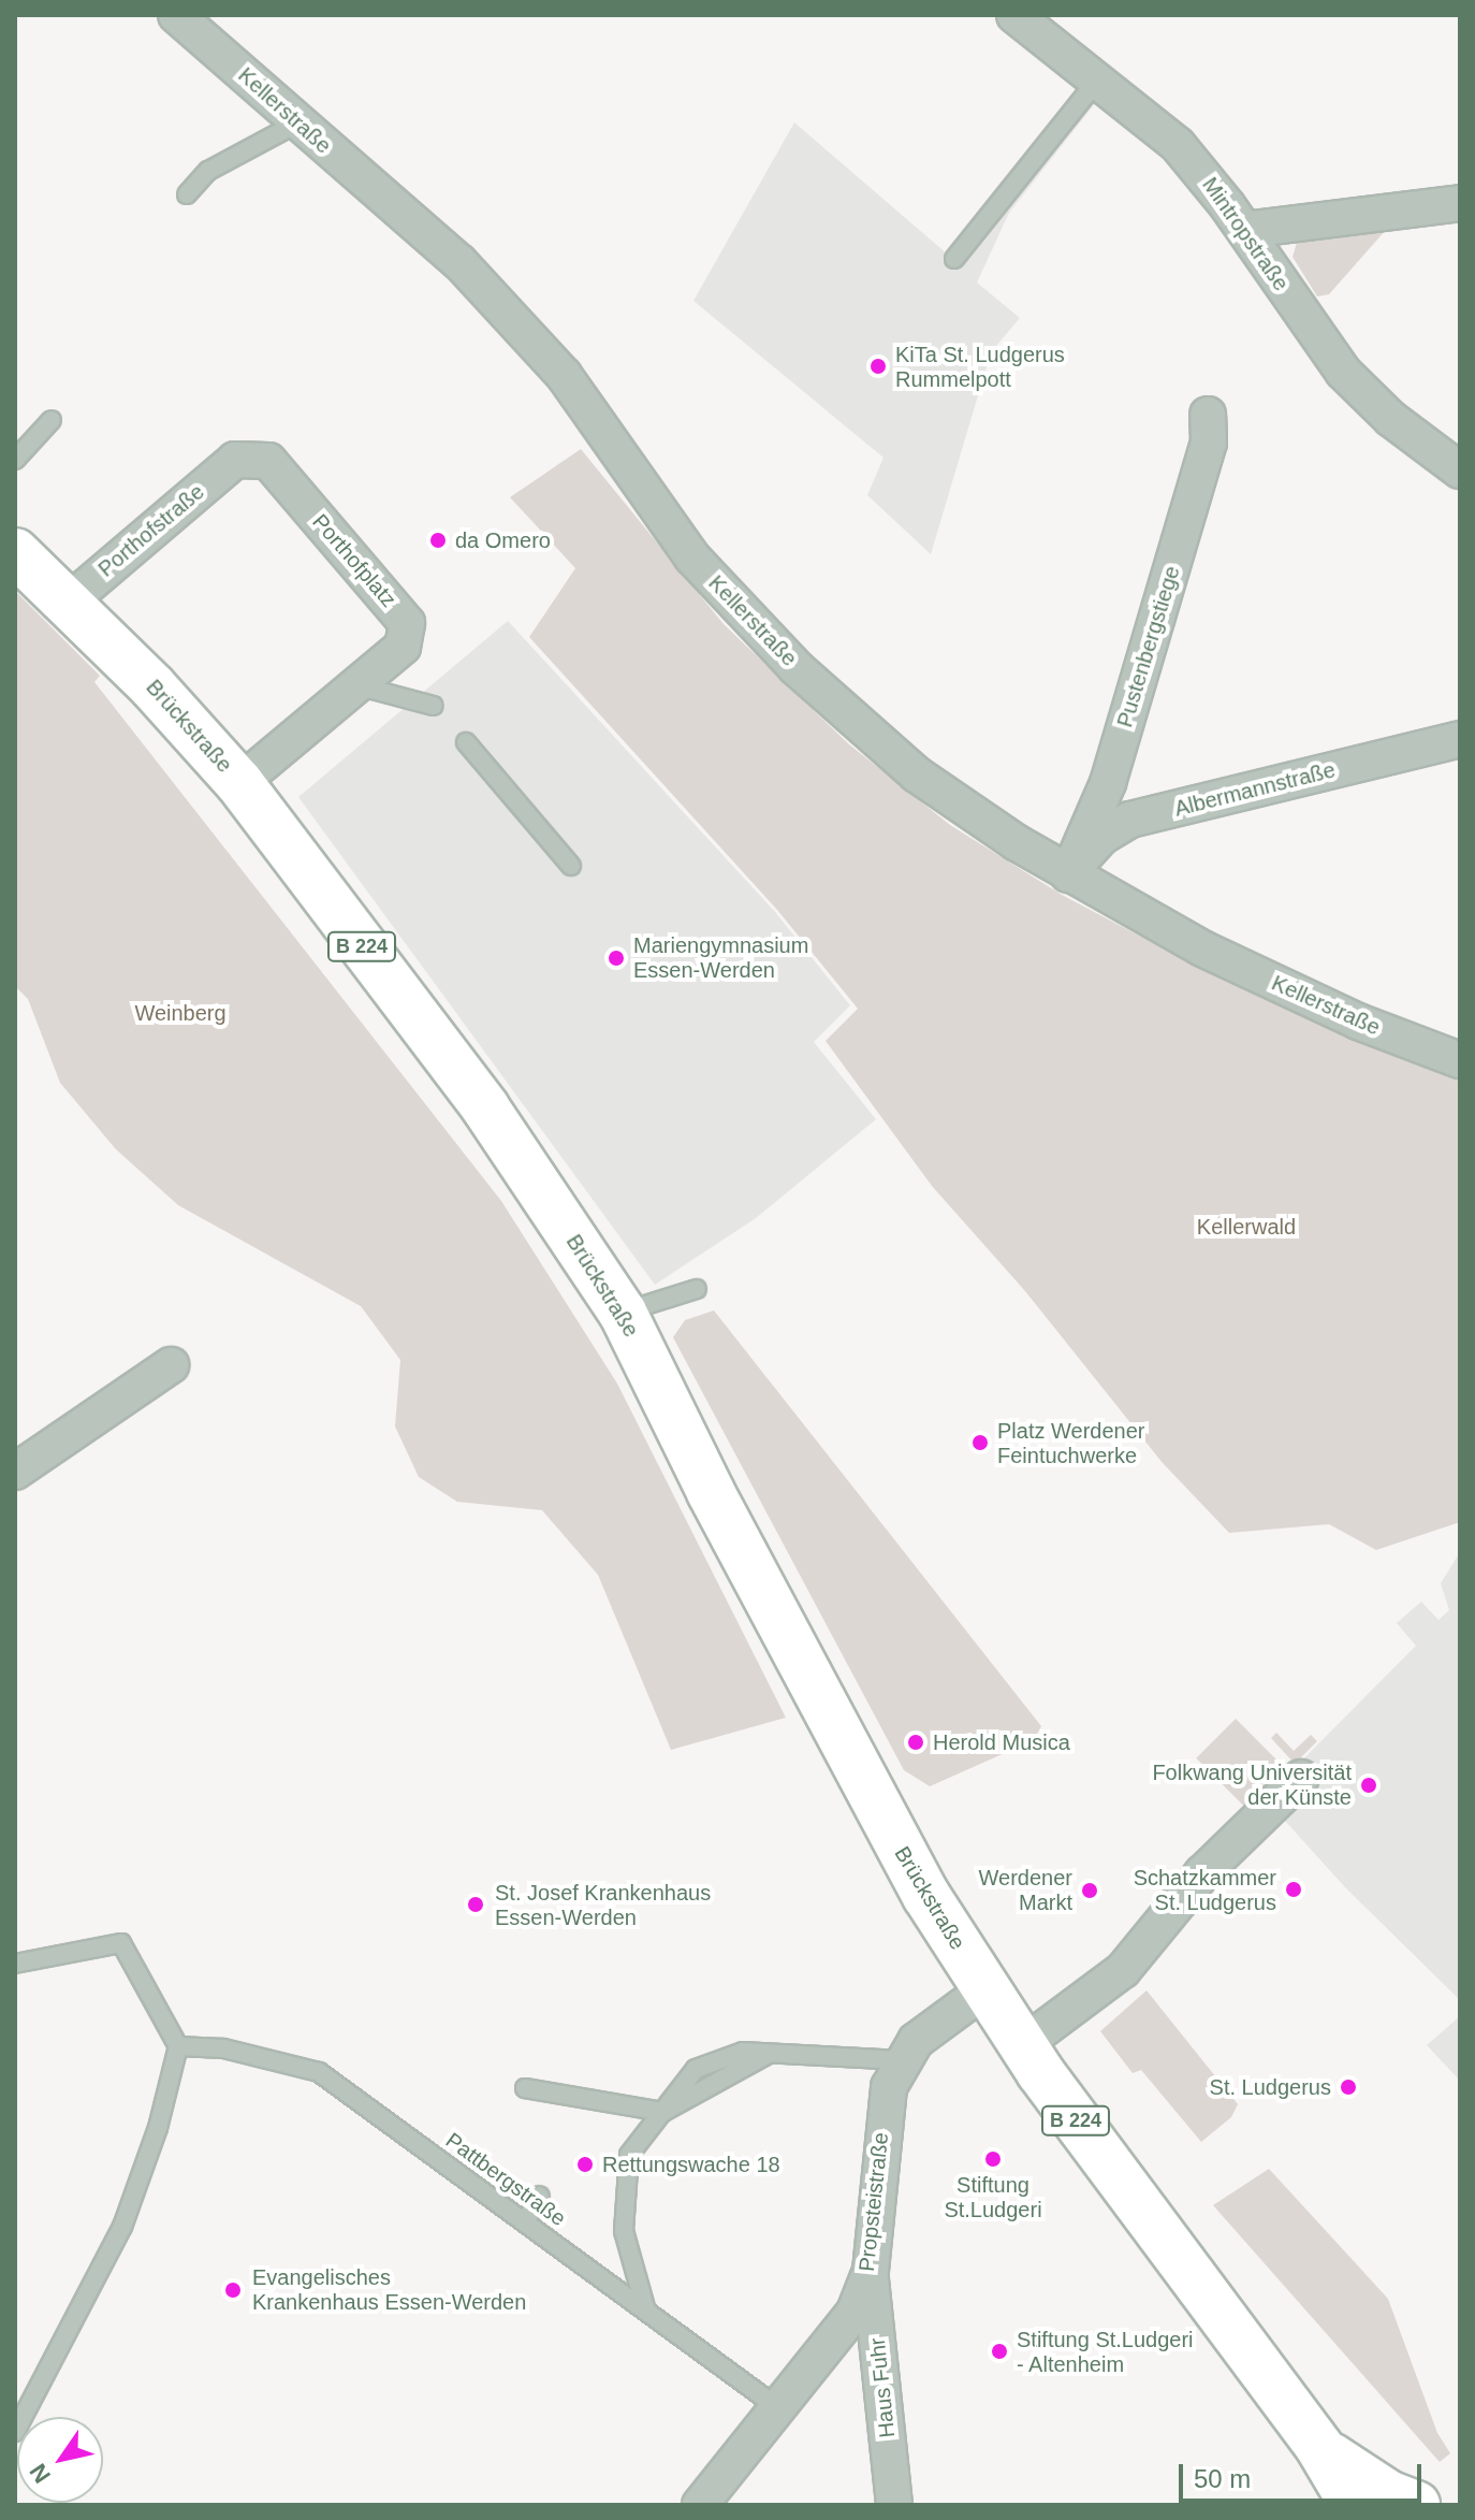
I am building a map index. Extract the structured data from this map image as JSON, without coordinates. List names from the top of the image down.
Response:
{
  "streets": {
    "main road": ["Brückstraße", "B 224"],
    "street": [
      "Kellerstraße",
      "Mintropstraße",
      "Porthofstraße",
      "Porthofplatz",
      "Pustenbergstiege",
      "Albermannstraße",
      "Propsteistraße",
      "Haus Fuhr"
    ],
    "lane": ["Pattbergstraße"]
  },
  "crossings": [
    ["Kellerstraße", "Pustenbergstiege"],
    ["Kellerstraße", "Albermannstraße"],
    ["Porthofstraße", "Porthofplatz"],
    ["Porthofstraße", "Brückstraße"],
    ["Porthofstraße", "B 224"],
    ["Porthofplatz", "Brückstraße"],
    ["Pustenbergstiege", "Albermannstraße"],
    ["Brückstraße", "B 224"],
    ["Brückstraße", "Propsteistraße"],
    ["Pattbergstraße", "Propsteistraße"],
    ["Propsteistraße", "Haus Fuhr"]
  ],
  "parks": ["Weinberg", "Kellerwald"],
  "places": [
    "KiTa St. Ludgerus Rummelpott",
    "da Omero",
    "Mariengymnasium Essen-Werden",
    "Platz Werdener Feintuchwerke",
    "Herold Musica",
    "Folkwang Universität der Künste",
    "Schatzkammer St. Ludgerus",
    "Werdener Markt",
    "St. Josef Krankenhaus Essen-Werden",
    "St. Ludgerus",
    "Stiftung St.Ludgeri",
    "Rettungswache 18",
    "Evangelisches Krankenhaus Essen-Werden",
    "Stiftung St.Ludgeri - Altenheim"
  ],
  "scale_bar": "50 m",
  "north": "bottom left"
}
